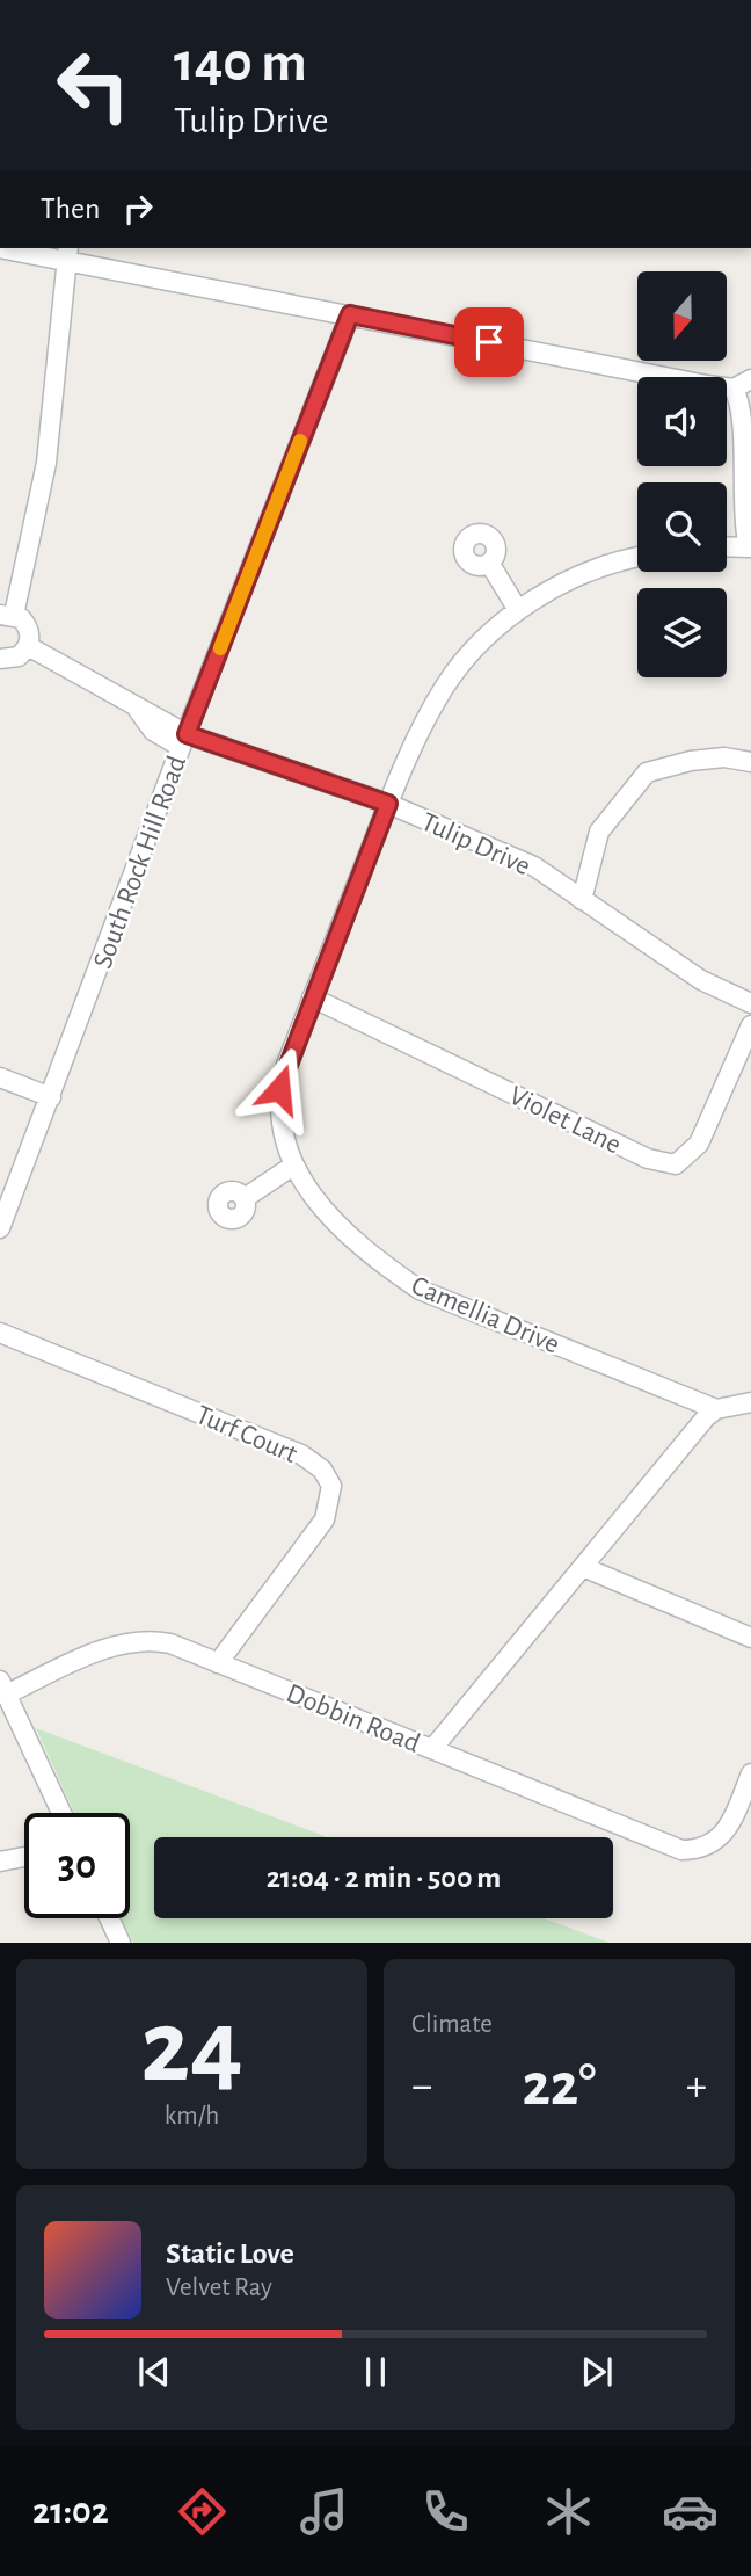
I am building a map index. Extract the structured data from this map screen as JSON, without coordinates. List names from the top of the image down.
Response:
{
  "streets": {
    "street": [
      "Tulip Drive",
      "South Rock Hill Road",
      "Violet Lane",
      "Camellia Drive",
      "Turf Court",
      "Dobbin Road"
    ]
  },
  "crossings": [
    ["Tulip Drive", "South Rock Hill Road"],
    ["Tulip Drive", "Camellia Drive"],
    ["Violet Lane", "Camellia Drive"],
    ["Turf Court", "Dobbin Road"]
  ],
  "north": "bottom",
  "page": {
    "turn": ["140 m", "Tulip Drive"],
    "then": "Then",
    "limit": "30",
    "trip": "21:04 · 2 min · 500 m",
    "tile": [
      ["24", "km/h"],
      "Climate"
    ],
    "heat": ["−", "22°", "+"],
    "song": ["Static Love", "Velvet Ray"],
    "tabs": "21:02"
  }
}
